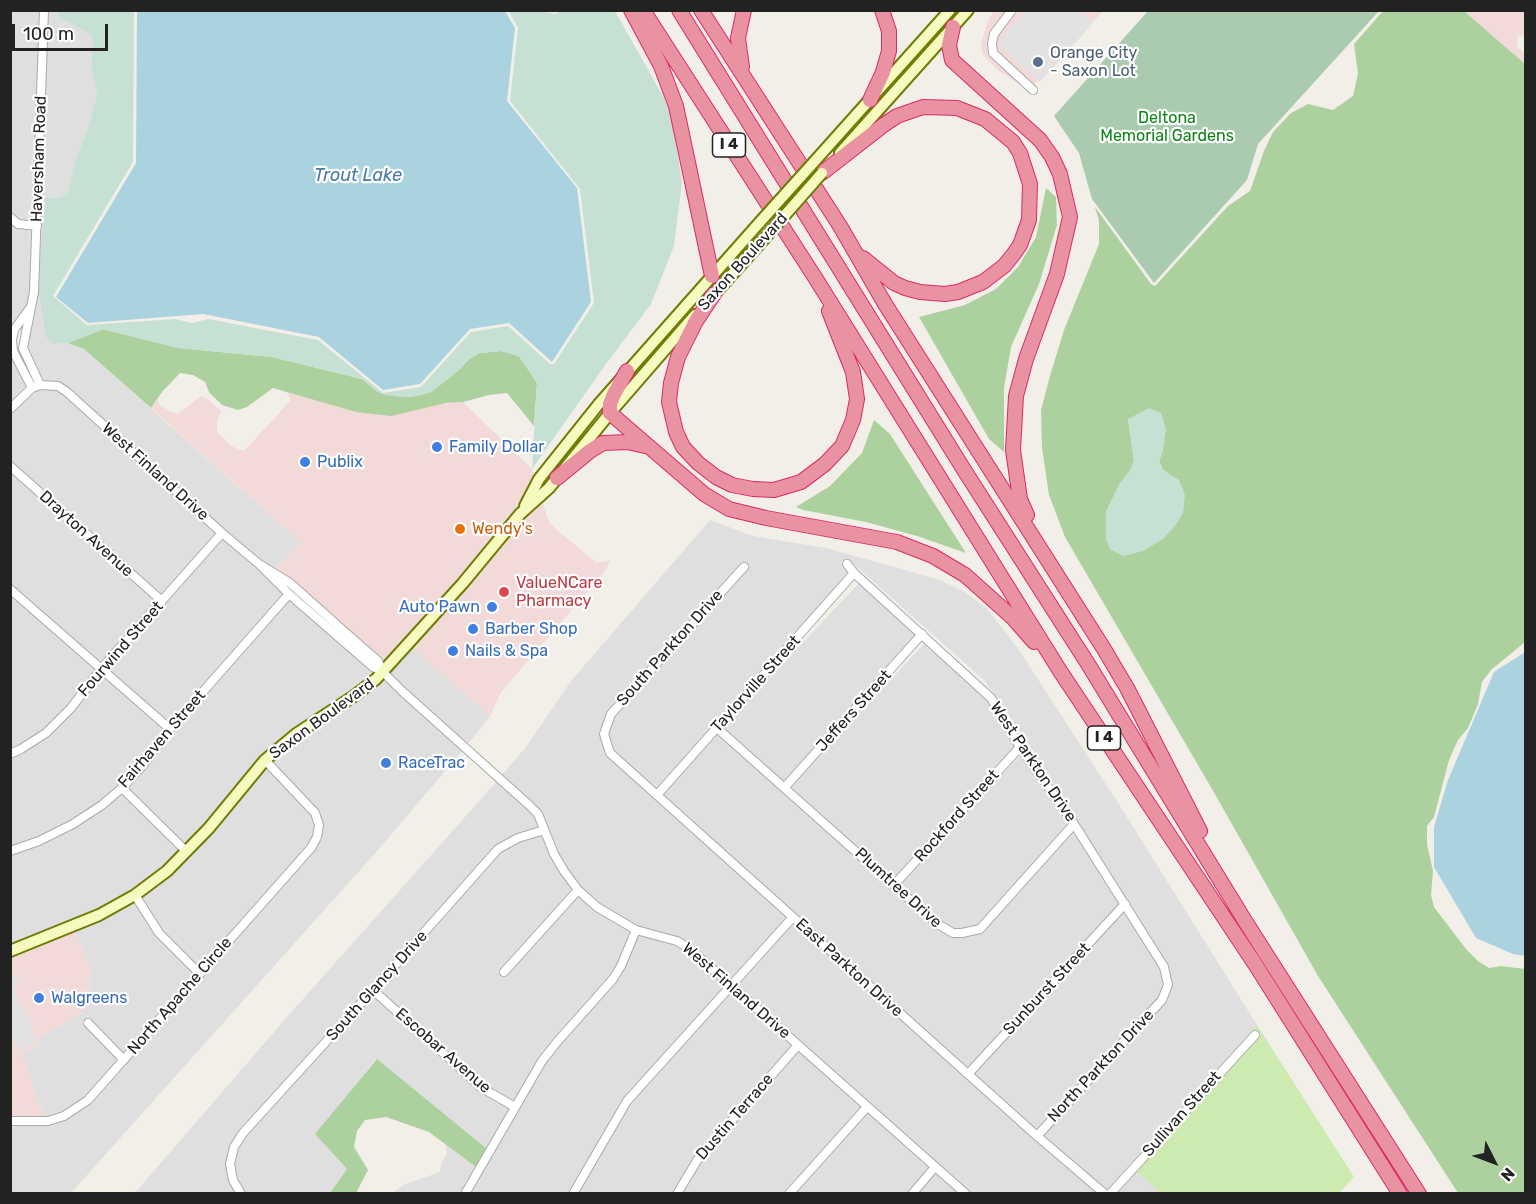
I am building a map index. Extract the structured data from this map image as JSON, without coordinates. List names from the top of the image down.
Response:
{
  "streets": {
    "highway": ["I 4"],
    "main road": ["Saxon Boulevard"],
    "street": [
      "Haversham Road",
      "West Finland Drive",
      "Drayton Avenue",
      "South Parkton Drive",
      "Fourwind Street",
      "Taylorville Street",
      "Jeffers Street",
      "Fairhaven Street",
      "West Parkton Drive",
      "Rockford Street",
      "Plumtree Drive",
      "East Parkton Drive",
      "South Glancy Drive",
      "Sunburst Street",
      "North Apache Circle",
      "Escobar Avenue",
      "North Parkton Drive",
      "Sullivan Street",
      "Dustin Terrace"
    ]
  },
  "crossings": [
    ["Haversham Road", "West Finland Drive"],
    ["Saxon Boulevard", "West Finland Drive"],
    ["Saxon Boulevard", "North Apache Circle"],
    ["West Finland Drive", "Fourwind Street"],
    ["West Finland Drive", "Fairhaven Street"],
    ["West Finland Drive", "South Glancy Drive"],
    ["West Finland Drive", "Dustin Terrace"],
    ["Drayton Avenue", "Fourwind Street"],
    ["South Parkton Drive", "East Parkton Drive"],
    ["Taylorville Street", "West Parkton Drive"],
    ["Taylorville Street", "Plumtree Drive"],
    ["Taylorville Street", "East Parkton Drive"],
    ["Jeffers Street", "West Parkton Drive"],
    ["Jeffers Street", "Plumtree Drive"],
    ["West Parkton Drive", "Rockford Street"],
    ["West Parkton Drive", "Plumtree Drive"],
    ["West Parkton Drive", "Sunburst Street"],
    ["West Parkton Drive", "North Parkton Drive"],
    ["Rockford Street", "Plumtree Drive"],
    ["East Parkton Drive", "Sunburst Street"],
    ["East Parkton Drive", "North Parkton Drive"],
    ["South Glancy Drive", "Escobar Avenue"]
  ],
  "water": ["Trout Lake"],
  "parks": ["Deltona Memorial Gardens"],
  "places": [
    "Orange City - Saxon Lot",
    "Family Dollar",
    "Publix",
    "Wendy's",
    "ValueNCare Pharmacy",
    "Auto Pawn",
    "Barber Shop",
    "Nails & Spa",
    "RaceTrac",
    "Walgreens"
  ],
  "scale_bar": "100 m",
  "north": "bottom right"
}
